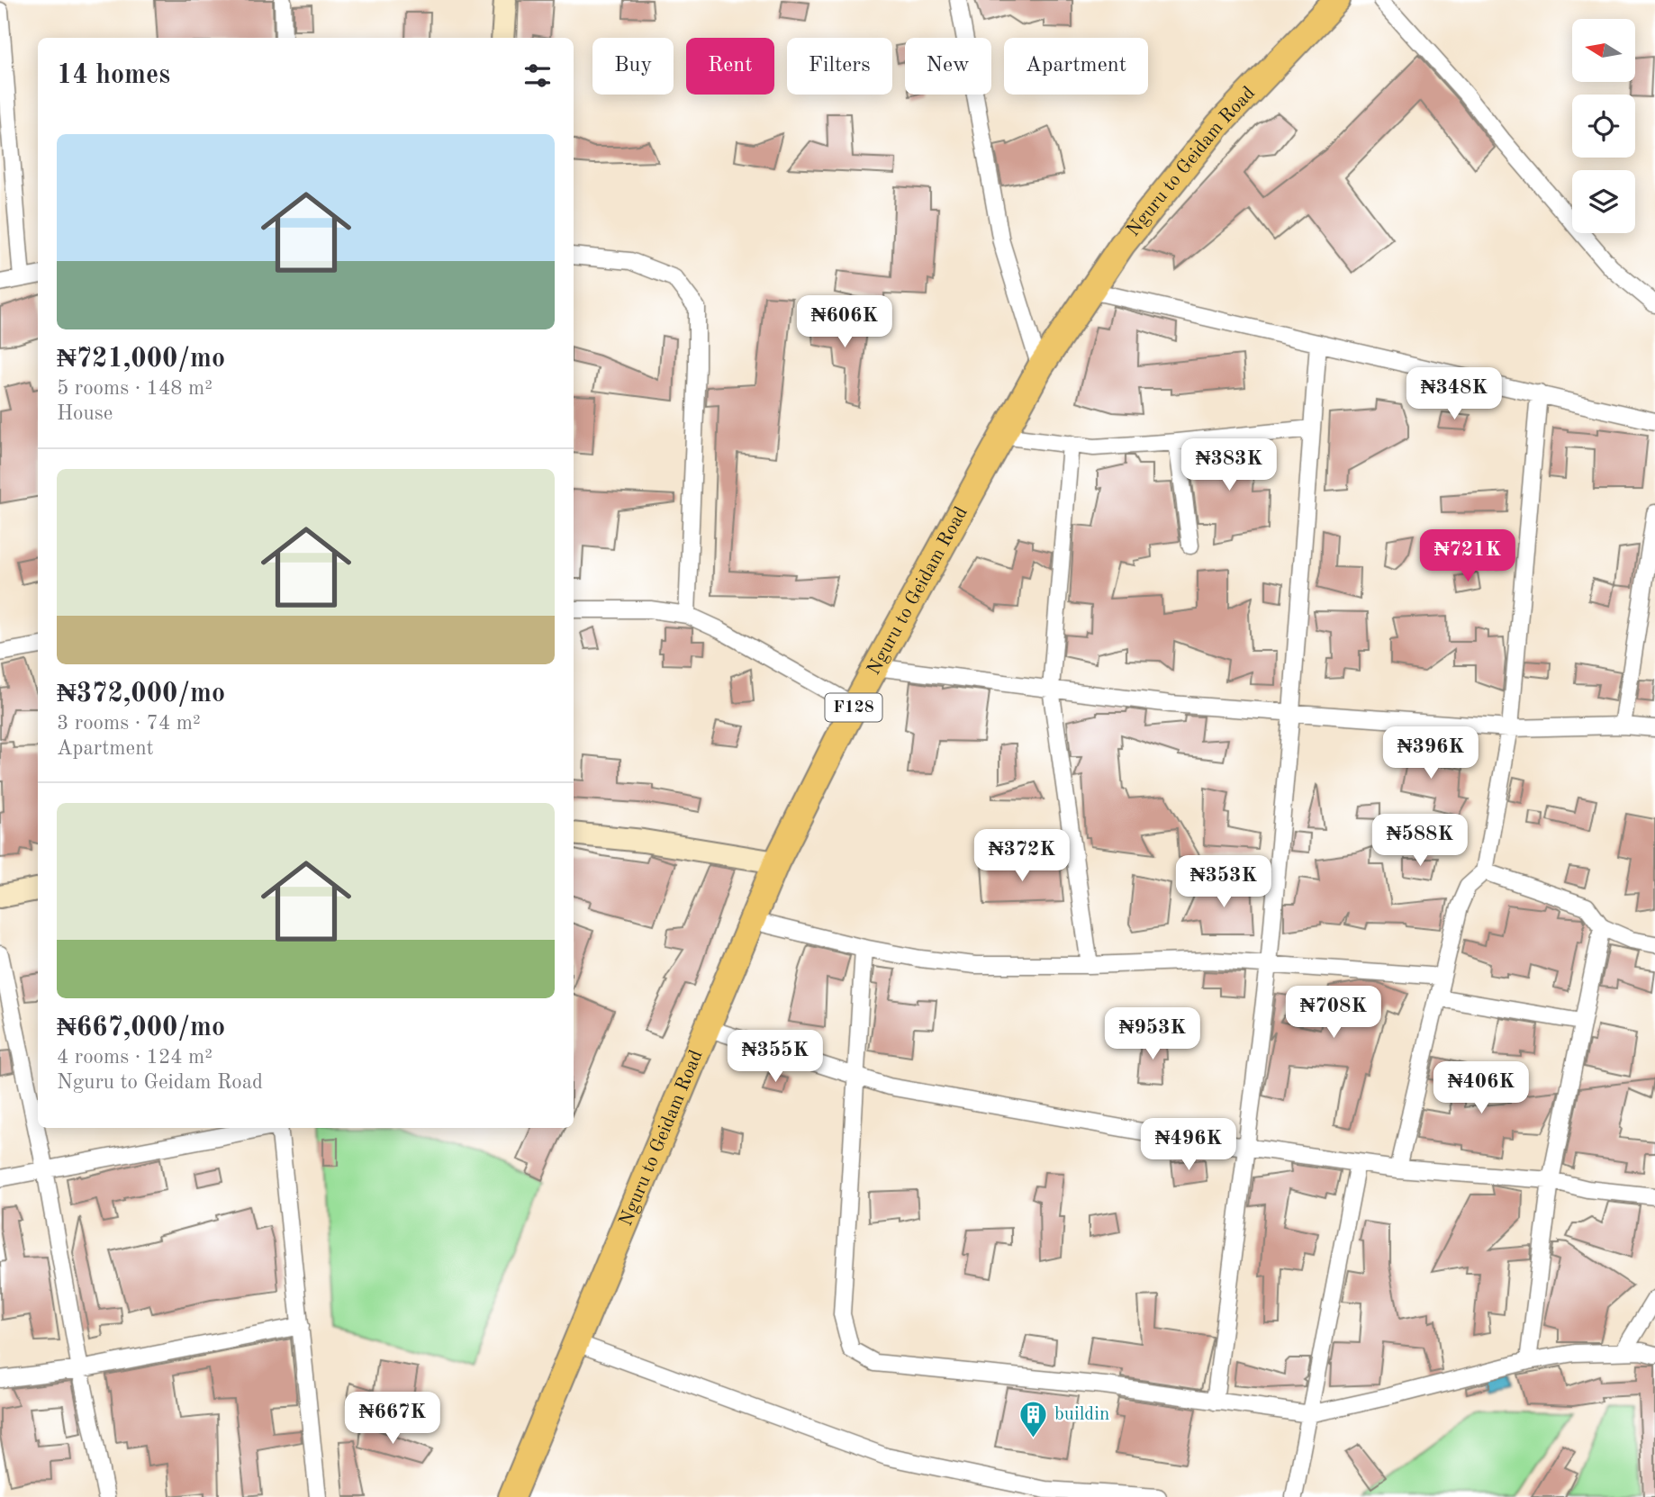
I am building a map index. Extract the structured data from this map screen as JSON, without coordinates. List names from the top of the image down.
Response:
{
  "streets": {
    "main road": ["Nguru to Geidam Road", "F128"]
  },
  "places": {
    "building": ["buildin"]
  },
  "north": "left",
  "page": {
    "chip": [
      "Buy",
      "Rent",
      "Filters",
      "New",
      "Apartment"
    ],
    "heading": "14 homes",
    "list": [
      {
        "name": "₦721,000/mo",
        "note": "5 rooms · 148 m² · House"
      },
      {
        "name": "₦372,000/mo",
        "note": "3 rooms · 74 m² · Apartment"
      },
      {
        "name": "₦667,000/mo",
        "note": "4 rooms · 124 m² · Nguru to Geidam Road"
      }
    ],
    "price": [
      "₦606K",
      "₦348K",
      "₦383K",
      "₦721K",
      "₦396K",
      "₦588K",
      "₦372K",
      "₦353K",
      "₦708K",
      "₦953K",
      "₦355K",
      "₦406K",
      "₦496K",
      "₦667K"
    ]
  }
}
